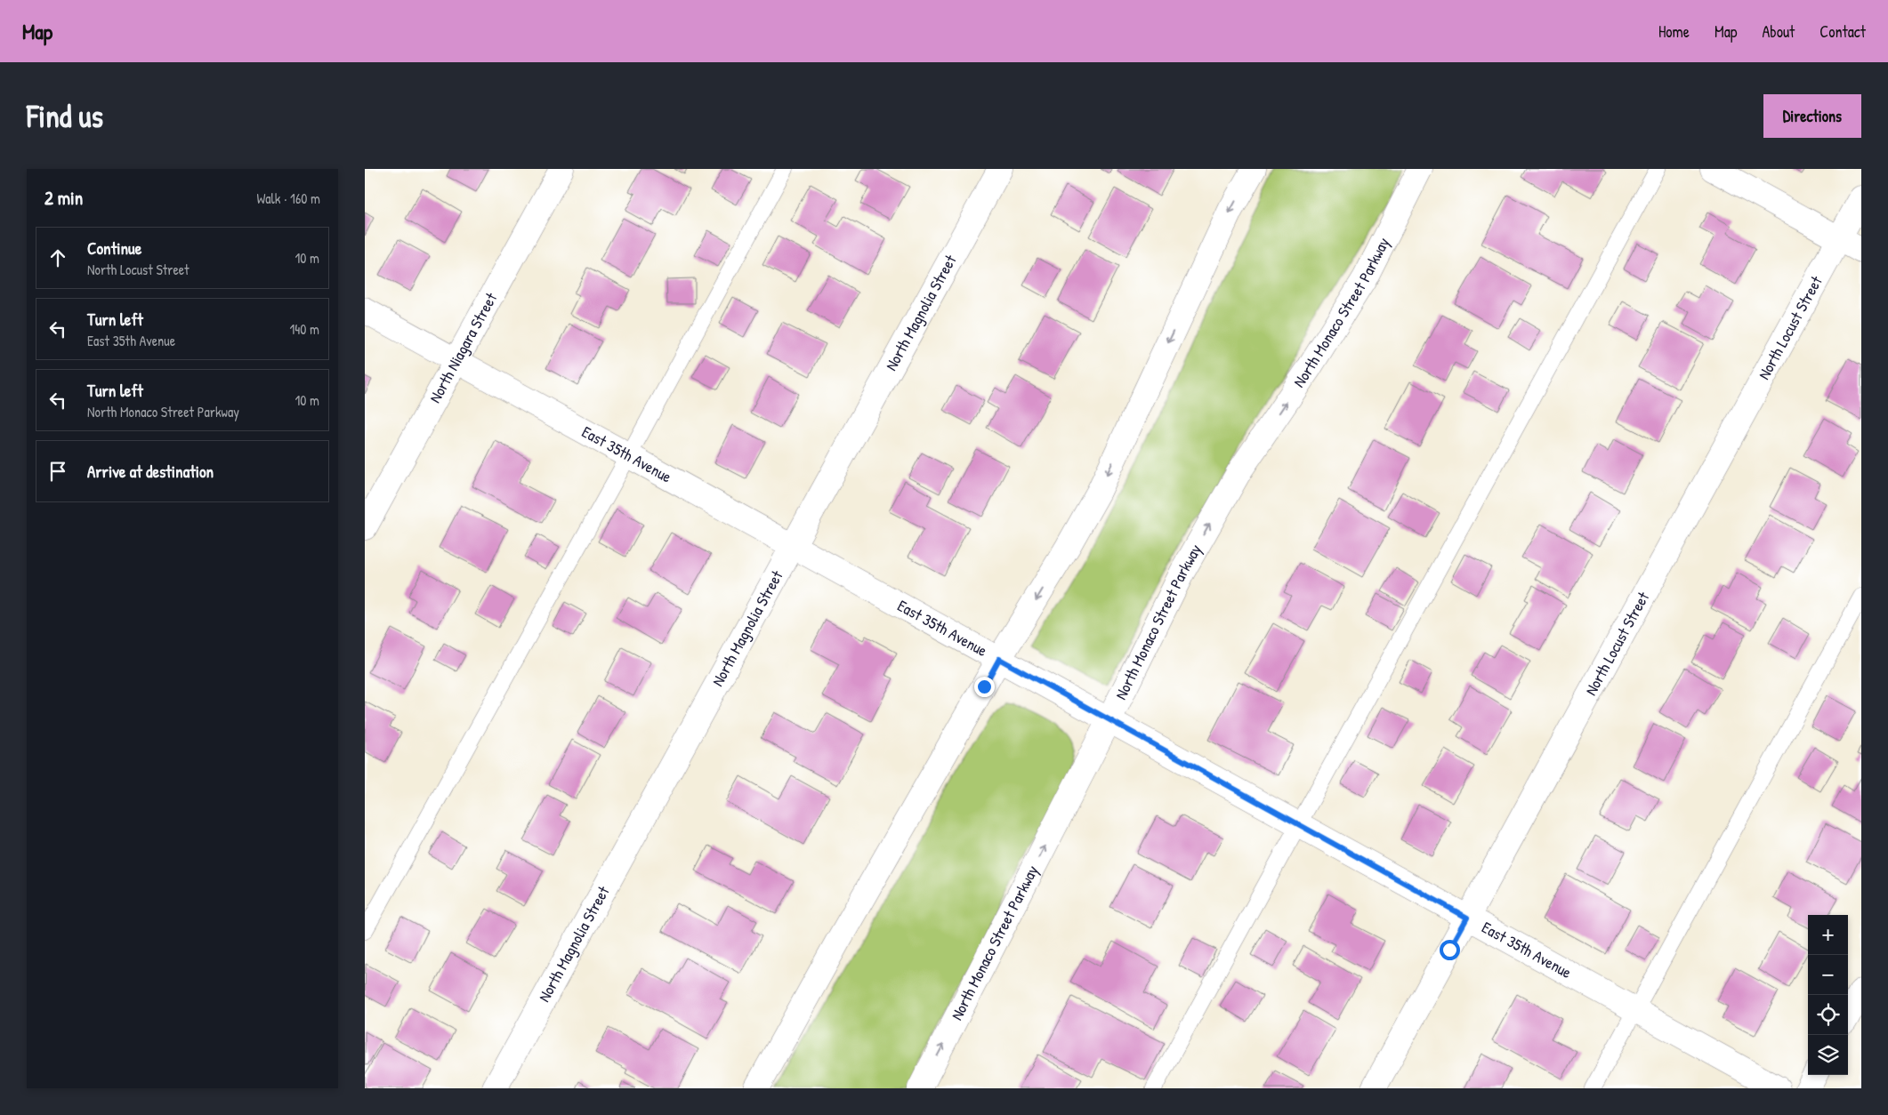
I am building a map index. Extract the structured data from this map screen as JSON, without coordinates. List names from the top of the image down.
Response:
{
  "streets": {
    "street": [
      "North Monaco Street Parkway",
      "North Magnolia Street",
      "North Locust Street",
      "North Niagara Street",
      "East 35th Avenue"
    ]
  },
  "crossings": [
    ["North Monaco Street Parkway", "East 35th Avenue"],
    ["North Magnolia Street", "East 35th Avenue"],
    ["North Locust Street", "East 35th Avenue"],
    ["North Niagara Street", "East 35th Avenue"]
  ],
  "page": {
    "header": "Map",
    "nav": [
      "Home",
      "Map",
      "About",
      "Contact"
    ],
    "buttons": "Directions",
    "title": "Find us",
    "heading": ["2 min", "Walk · 160 m"],
    "list": [
      ["Continue", "North Locust Street", "10 m"],
      ["Turn left", "East 35th Avenue", "140 m"],
      ["Turn left", "North Monaco Street Parkway", "10 m"],
      "Arrive at destination"
    ],
    "map_buttons": ["+", "−"]
  }
}
